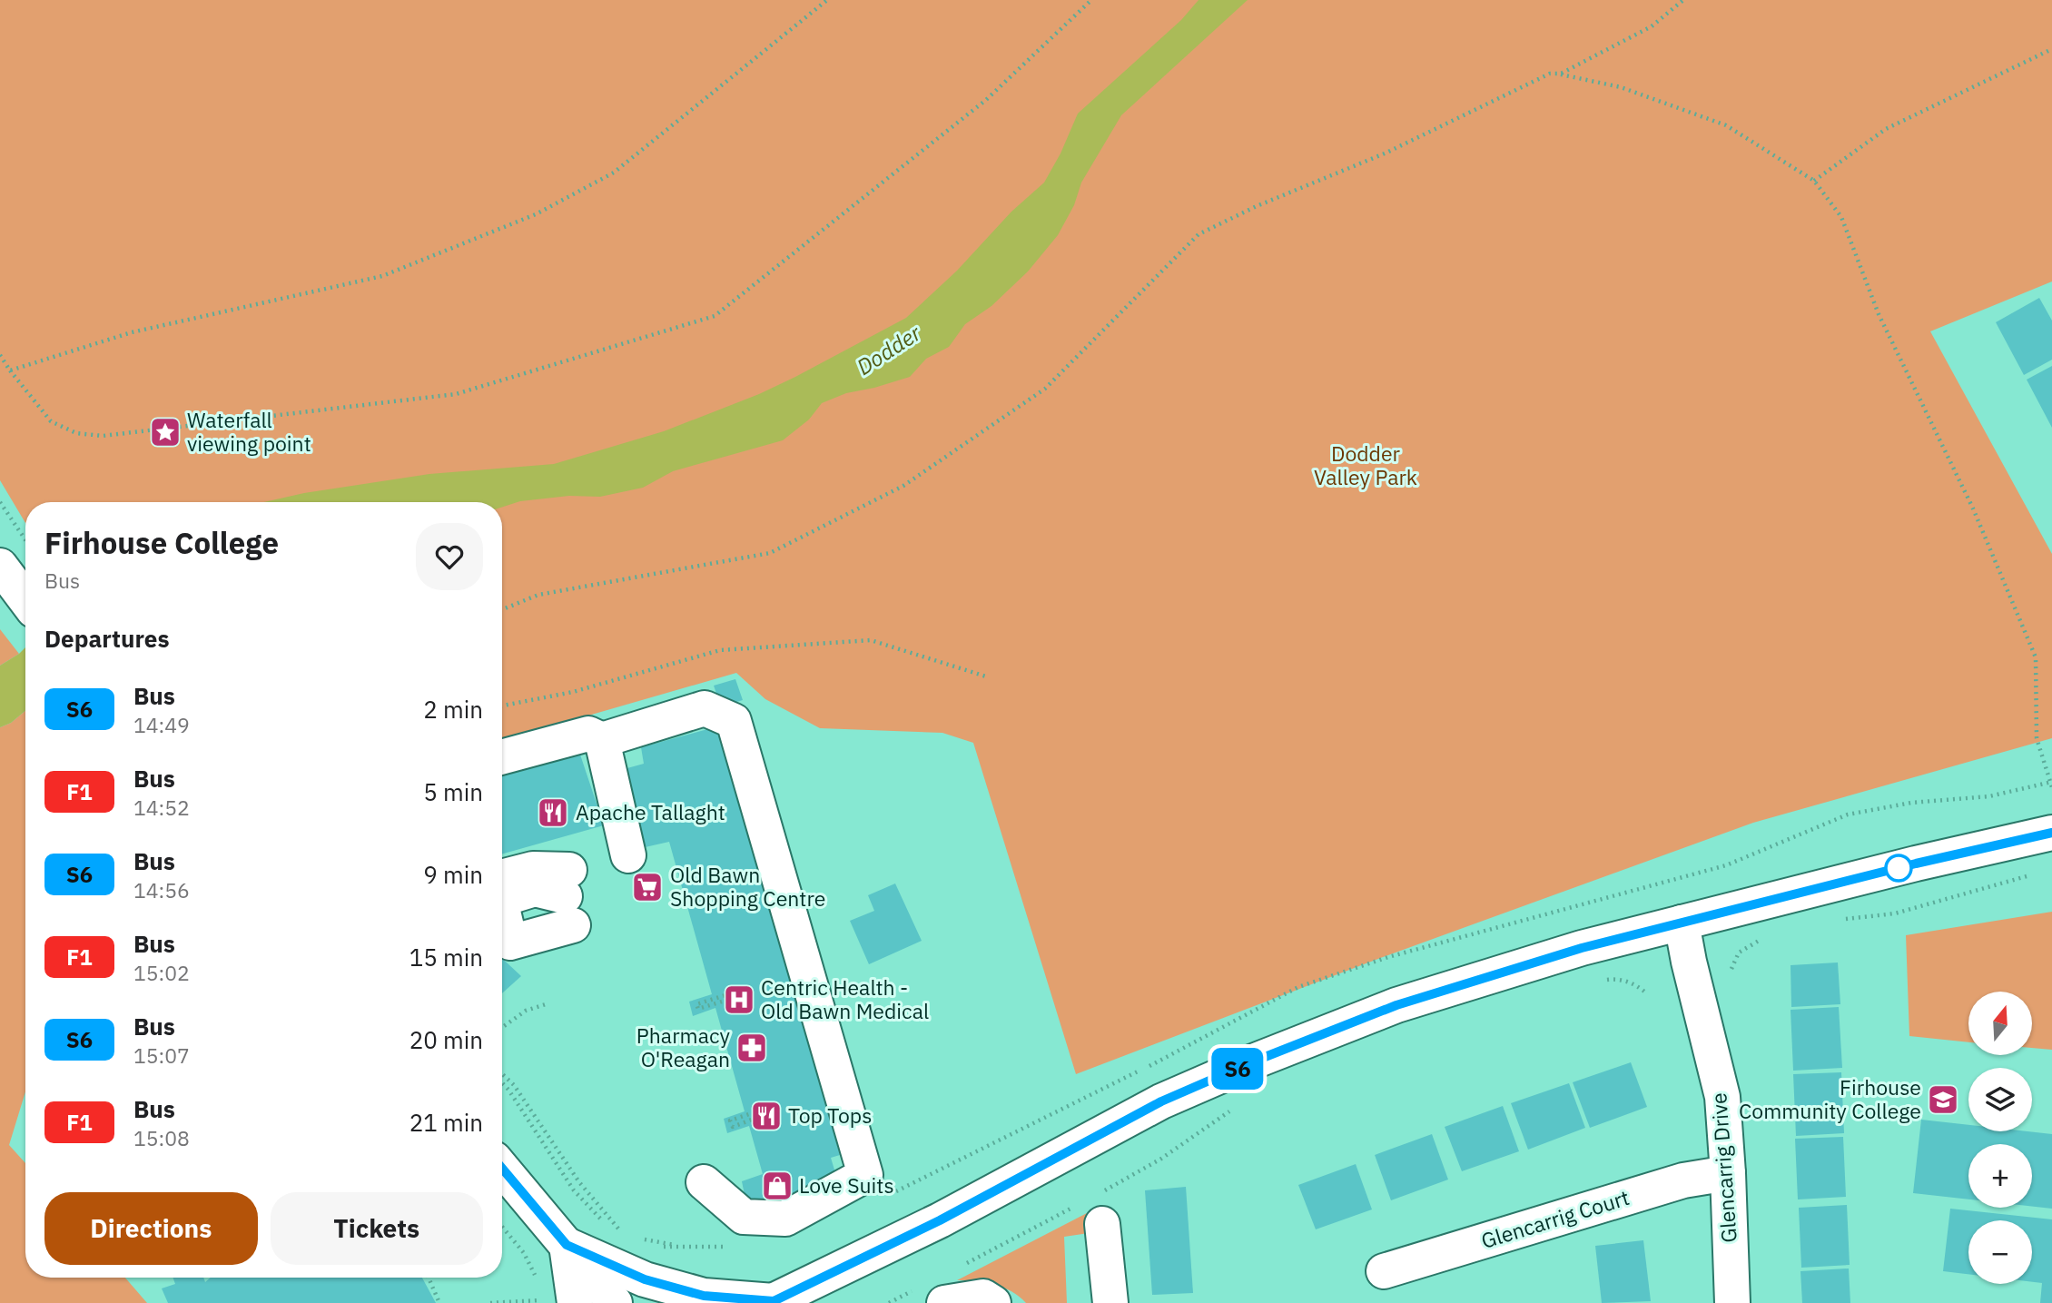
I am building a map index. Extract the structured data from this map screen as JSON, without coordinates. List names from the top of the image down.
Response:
{
  "streets": {
    "main road": ["Glencarrig Drive", "Glencarrig Court"]
  },
  "crossings": [
    ["Glencarrig Drive", "Glencarrig Court"]
  ],
  "water": ["Dodder"],
  "parks": ["Dodder Valley Park"],
  "places": {
    "place": ["Waterfall viewing point"],
    "restaurant": ["Apache Tallaght", "Top Tops"],
    "supermarket": ["Old Bawn Shopping Centre"],
    "hospital": ["Centric Health - Old Bawn Medical"],
    "pharmacy": ["Pharmacy O'Reagan"],
    "school or university": ["Firhouse Community College"],
    "shop": ["Love Suits"]
  },
  "lines": ["bus line S6"],
  "north": "top",
  "page": {
    "on_map": "S6",
    "heading": [
      ["Firhouse College", "Bus"],
      "Departures"
    ],
    "list": [
      {
        "mark": "S6",
        "name": "Bus",
        "note": "14:49",
        "value": "2 min"
      },
      {
        "mark": "F1",
        "name": "Bus",
        "note": "14:52",
        "value": "5 min"
      },
      {
        "mark": "S6",
        "name": "Bus",
        "note": "14:56",
        "value": "9 min"
      },
      {
        "mark": "F1",
        "name": "Bus",
        "note": "15:02",
        "value": "15 min"
      },
      {
        "mark": "S6",
        "name": "Bus",
        "note": "15:07",
        "value": "20 min"
      },
      {
        "mark": "F1",
        "name": "Bus",
        "note": "15:08",
        "value": "21 min"
      }
    ],
    "map_buttons": ["+", "−"],
    "buttons": ["Directions", "Tickets"]
  }
}
